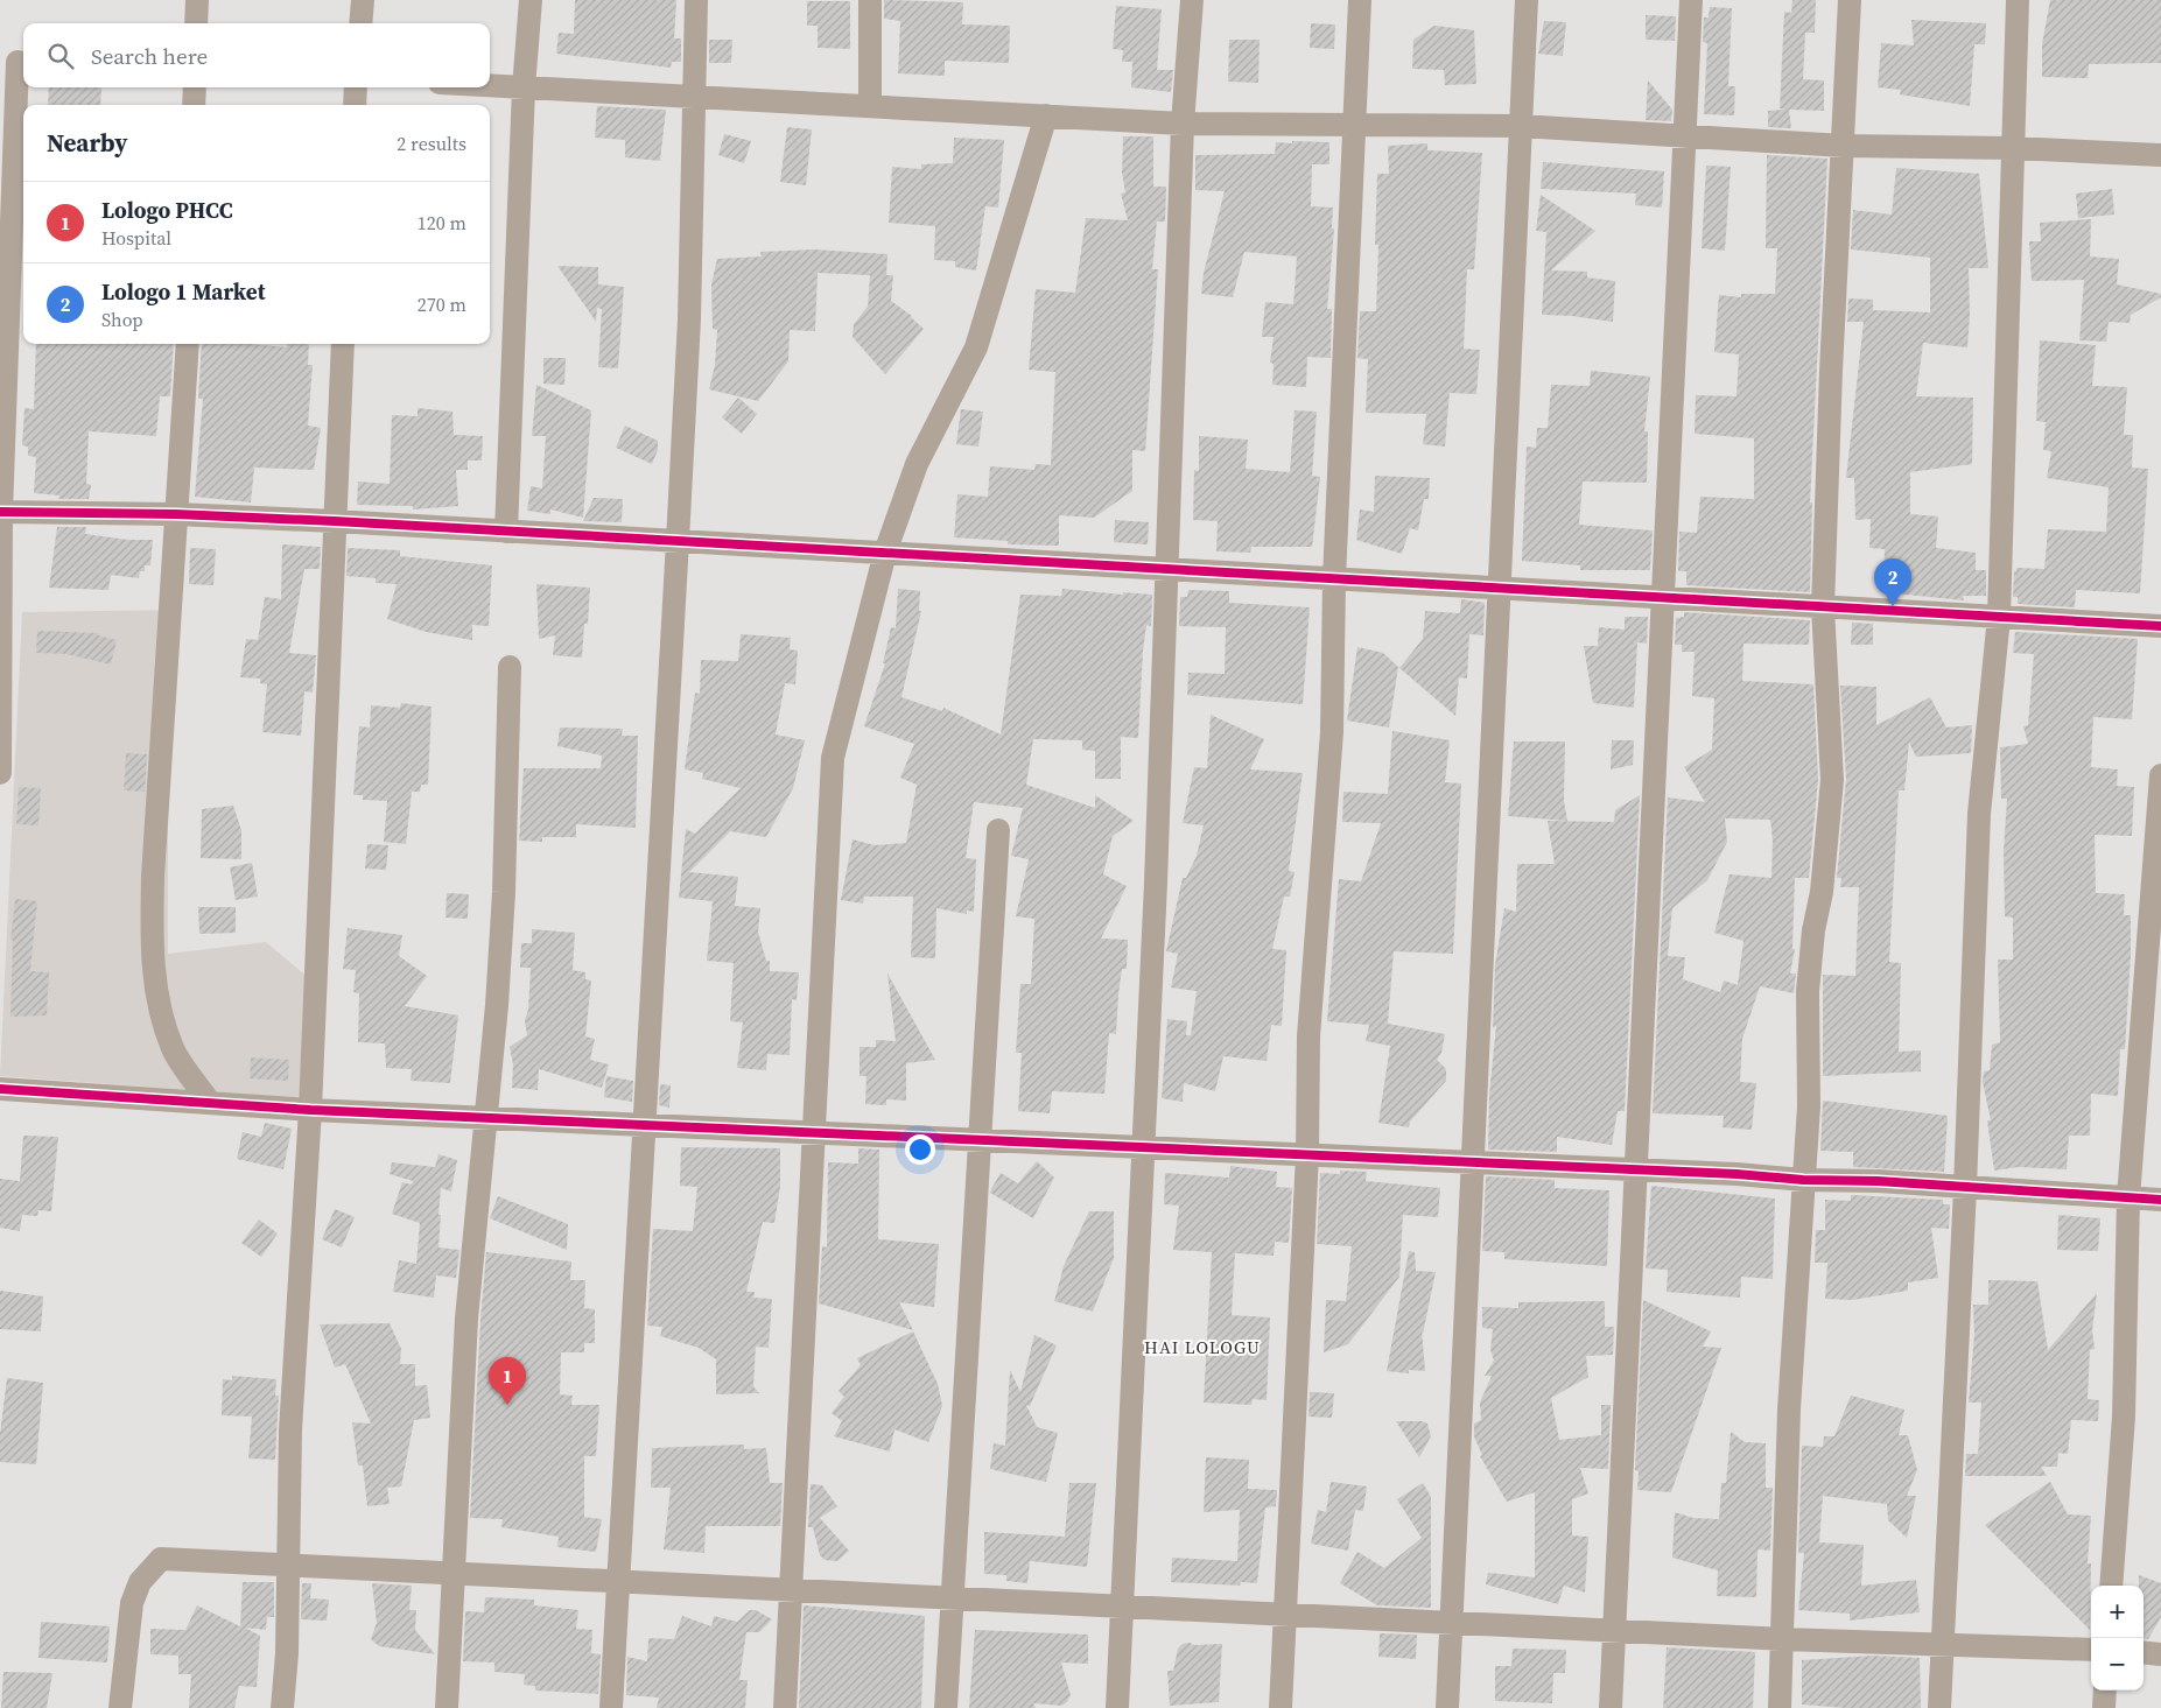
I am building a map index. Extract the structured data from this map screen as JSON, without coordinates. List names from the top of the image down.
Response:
{
  "districts": ["HAI LOLOGU"],
  "page": {
    "search": "Search here",
    "heading": ["Nearby", "2 results"],
    "list": [
      {
        "mark": "1",
        "name": "Lologo PHCC",
        "note": "Hospital",
        "value": "120 m"
      },
      {
        "mark": "2",
        "name": "Lologo 1 Market",
        "note": "Shop",
        "value": "270 m"
      }
    ],
    "pins": ["2", "1"],
    "map_buttons": ["+", "−"]
  }
}
